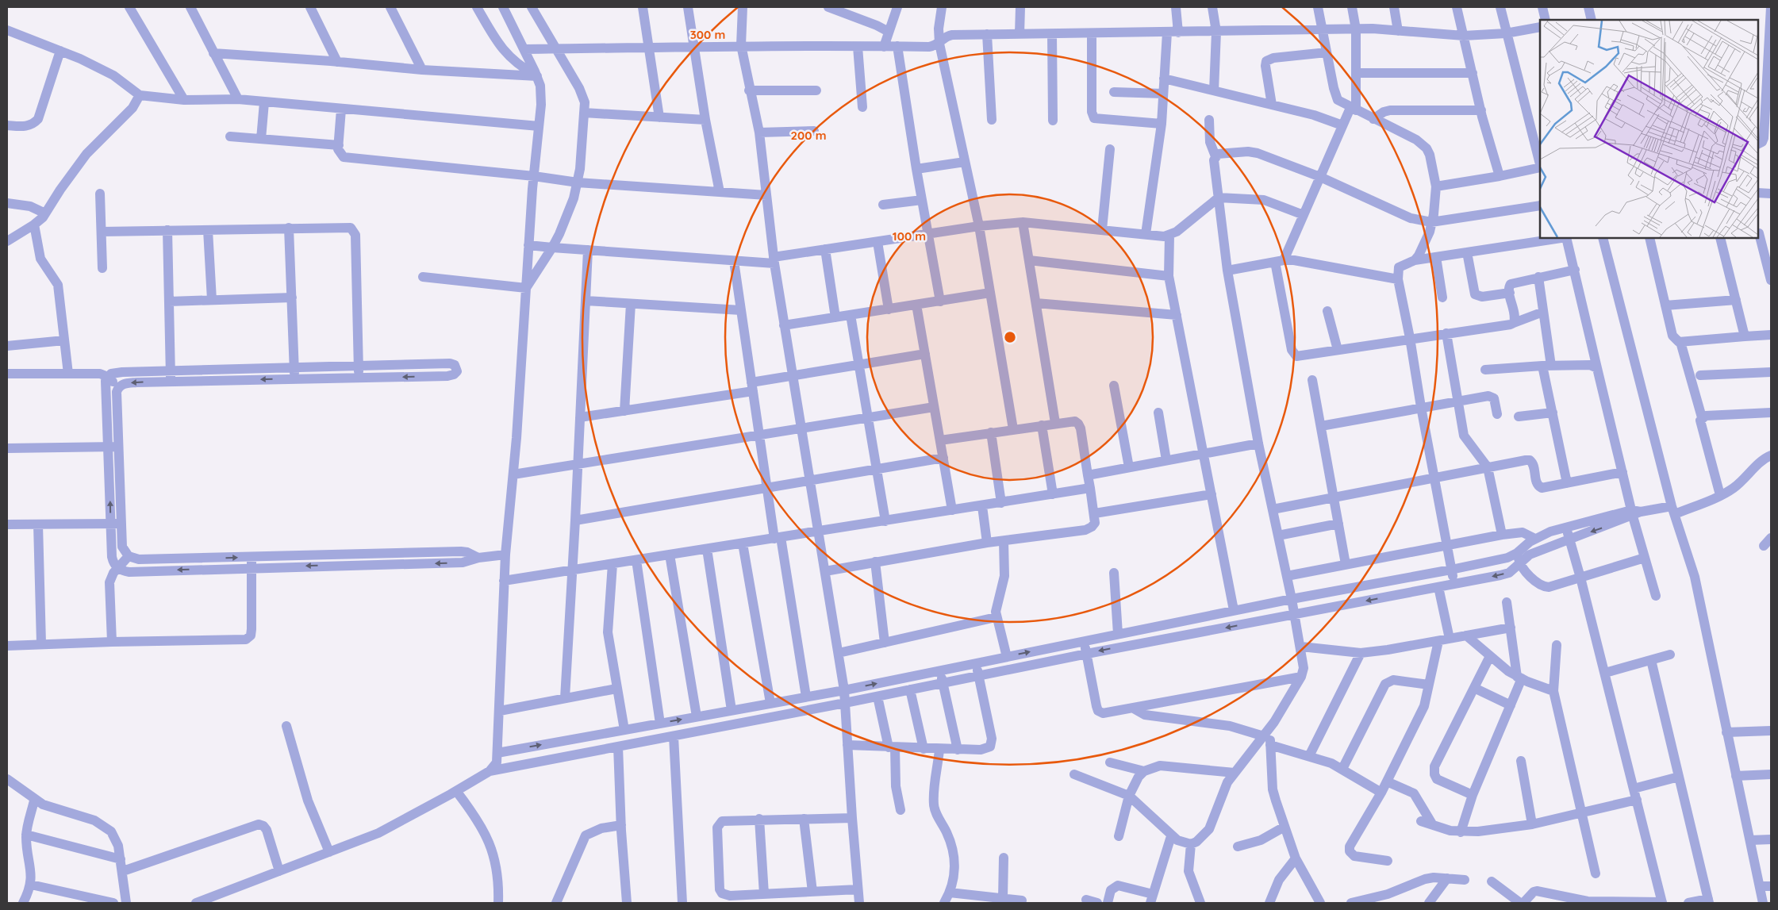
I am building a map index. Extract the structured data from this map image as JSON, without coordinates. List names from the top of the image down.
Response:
{
  "rings": ["300 m", "200 m", "100 m"]
}
